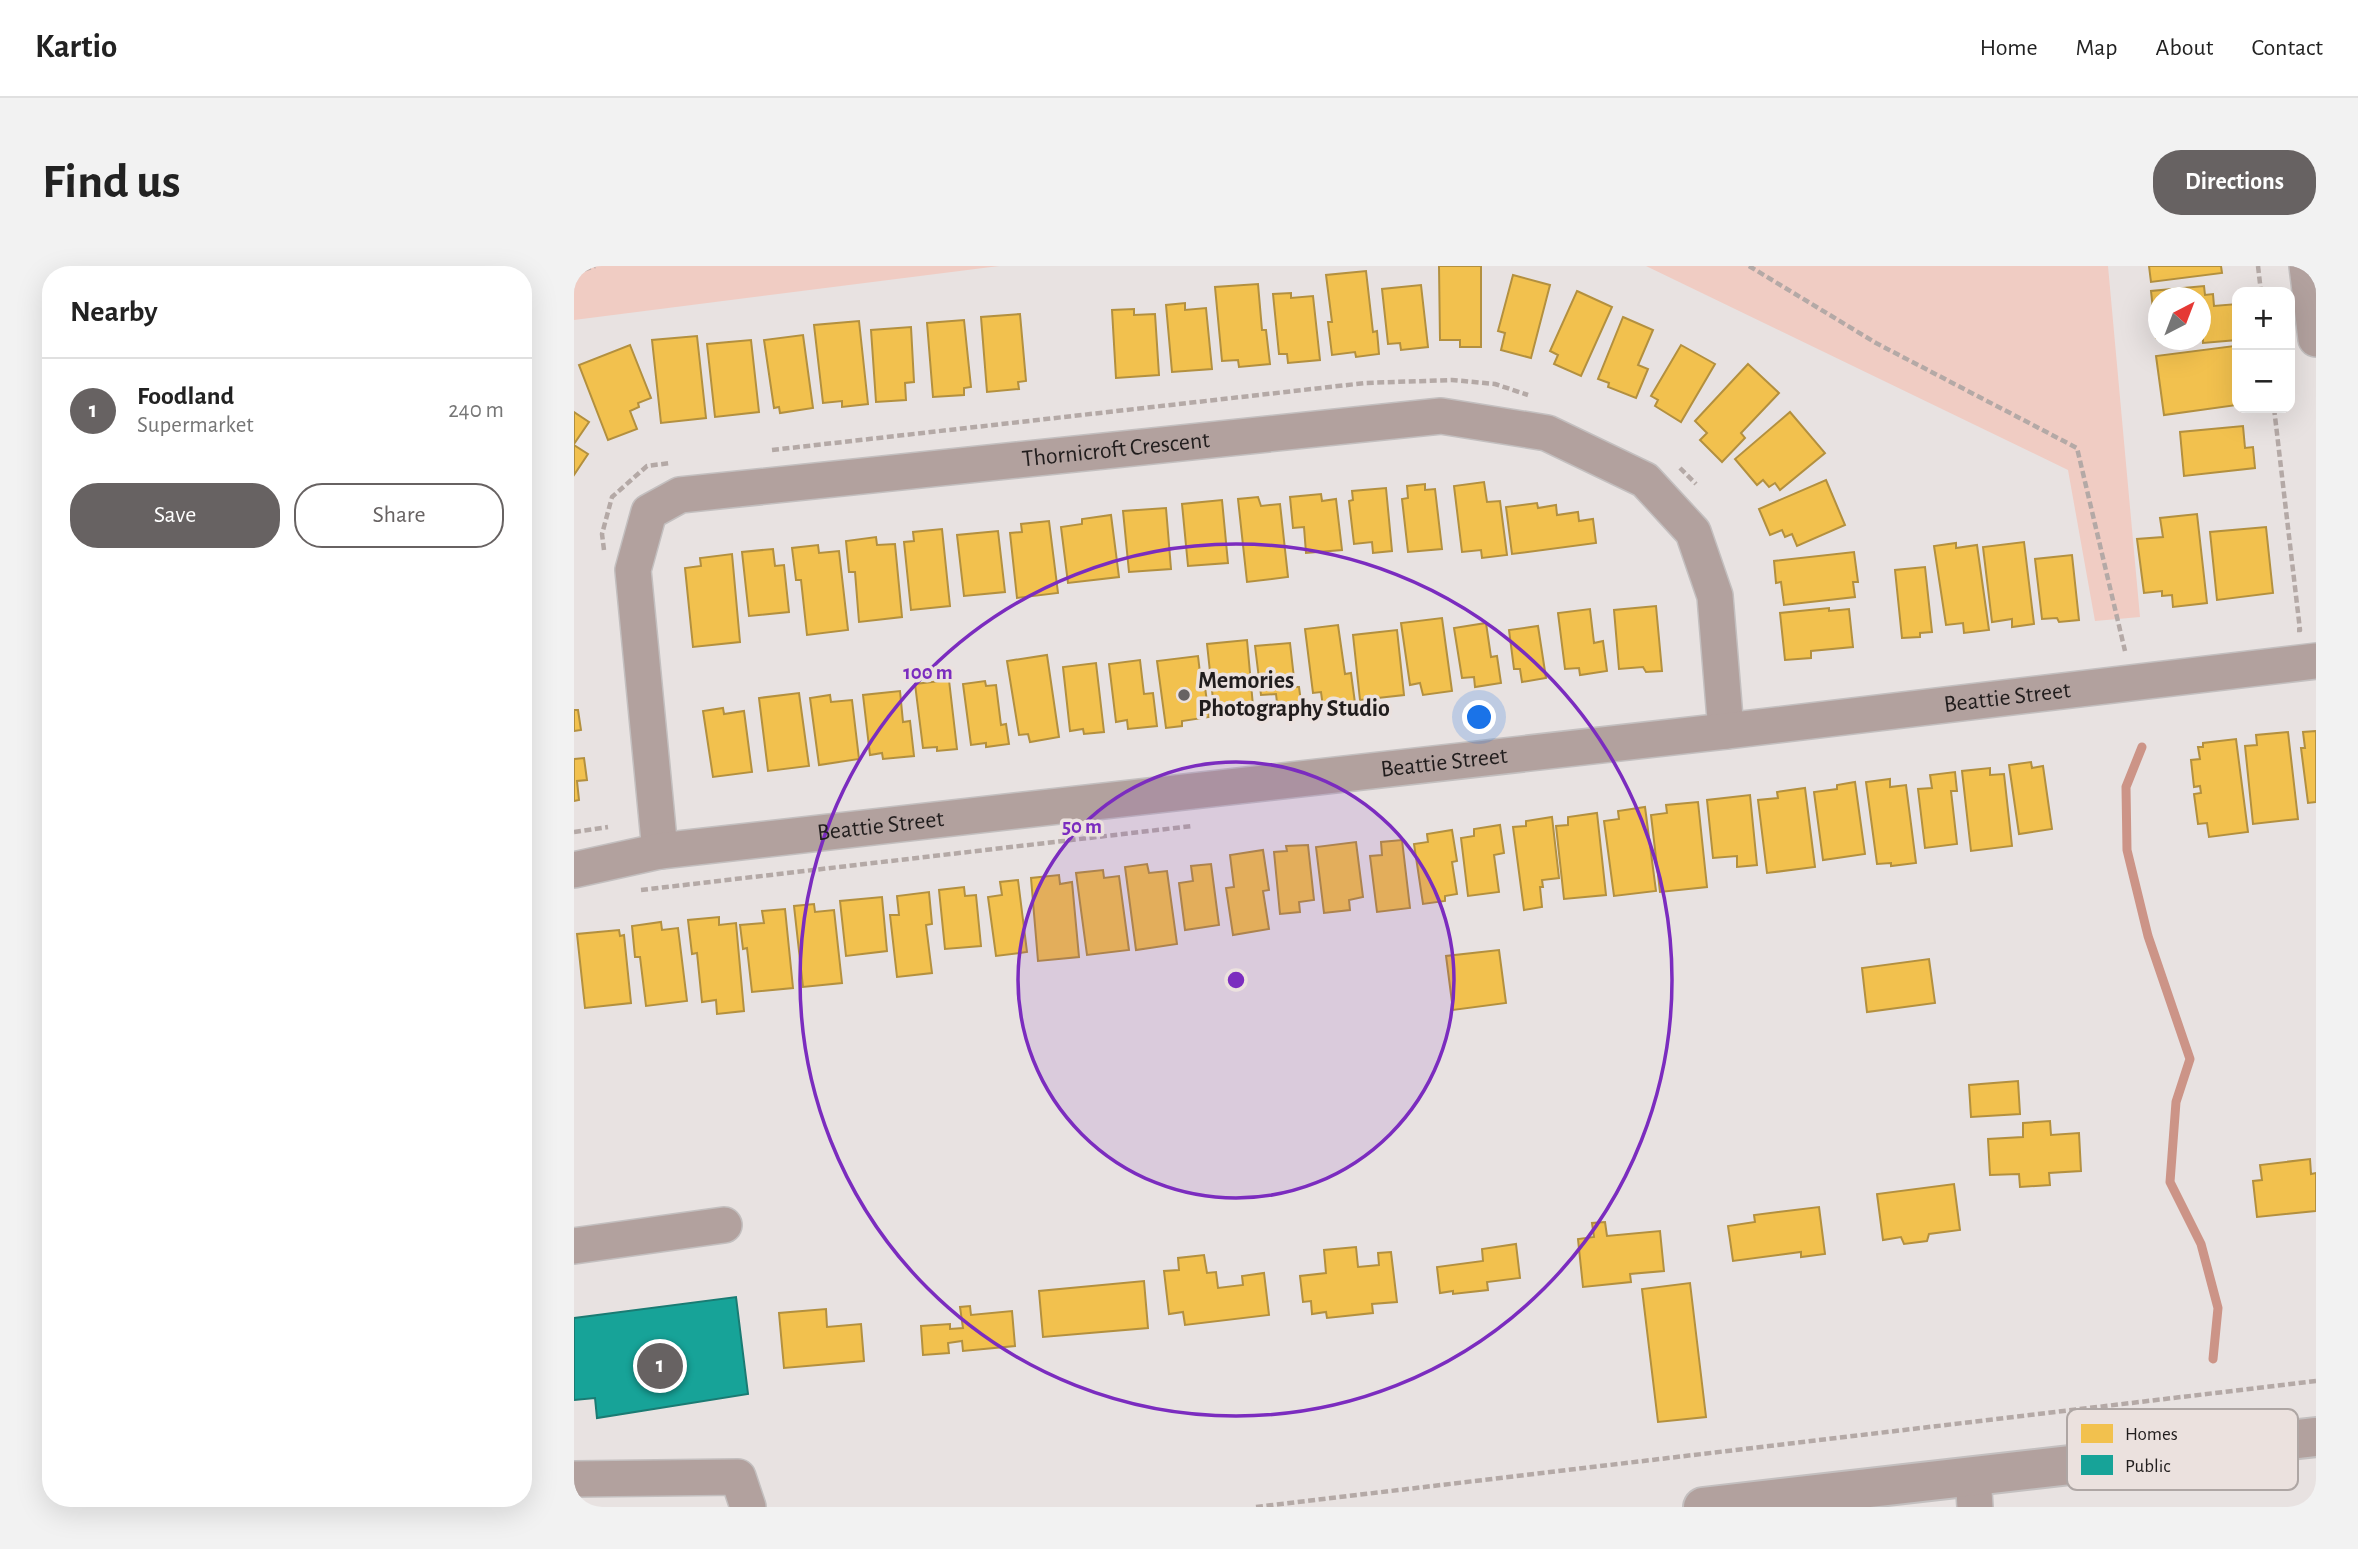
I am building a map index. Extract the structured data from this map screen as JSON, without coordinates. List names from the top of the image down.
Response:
{
  "streets": {
    "street": ["Thornicroft Crescent", "Beattie Street"]
  },
  "crossings": [
    ["Thornicroft Crescent", "Beattie Street"]
  ],
  "places": ["Memories Photography Studio"],
  "legend": ["Homes", "Public"],
  "north": "top right",
  "page": {
    "header": "Kartio",
    "nav": [
      "Home",
      "Map",
      "About",
      "Contact"
    ],
    "buttons": [
      "Directions",
      ["Save", "Share"]
    ],
    "title": "Find us",
    "heading": "Nearby",
    "map_buttons": ["+", "−"],
    "list": [
      {
        "mark": "1",
        "name": "Foodland",
        "note": "Supermarket",
        "value": "240 m"
      }
    ],
    "pins": "1"
  },
  "rings": ["100 m", "50 m"]
}
